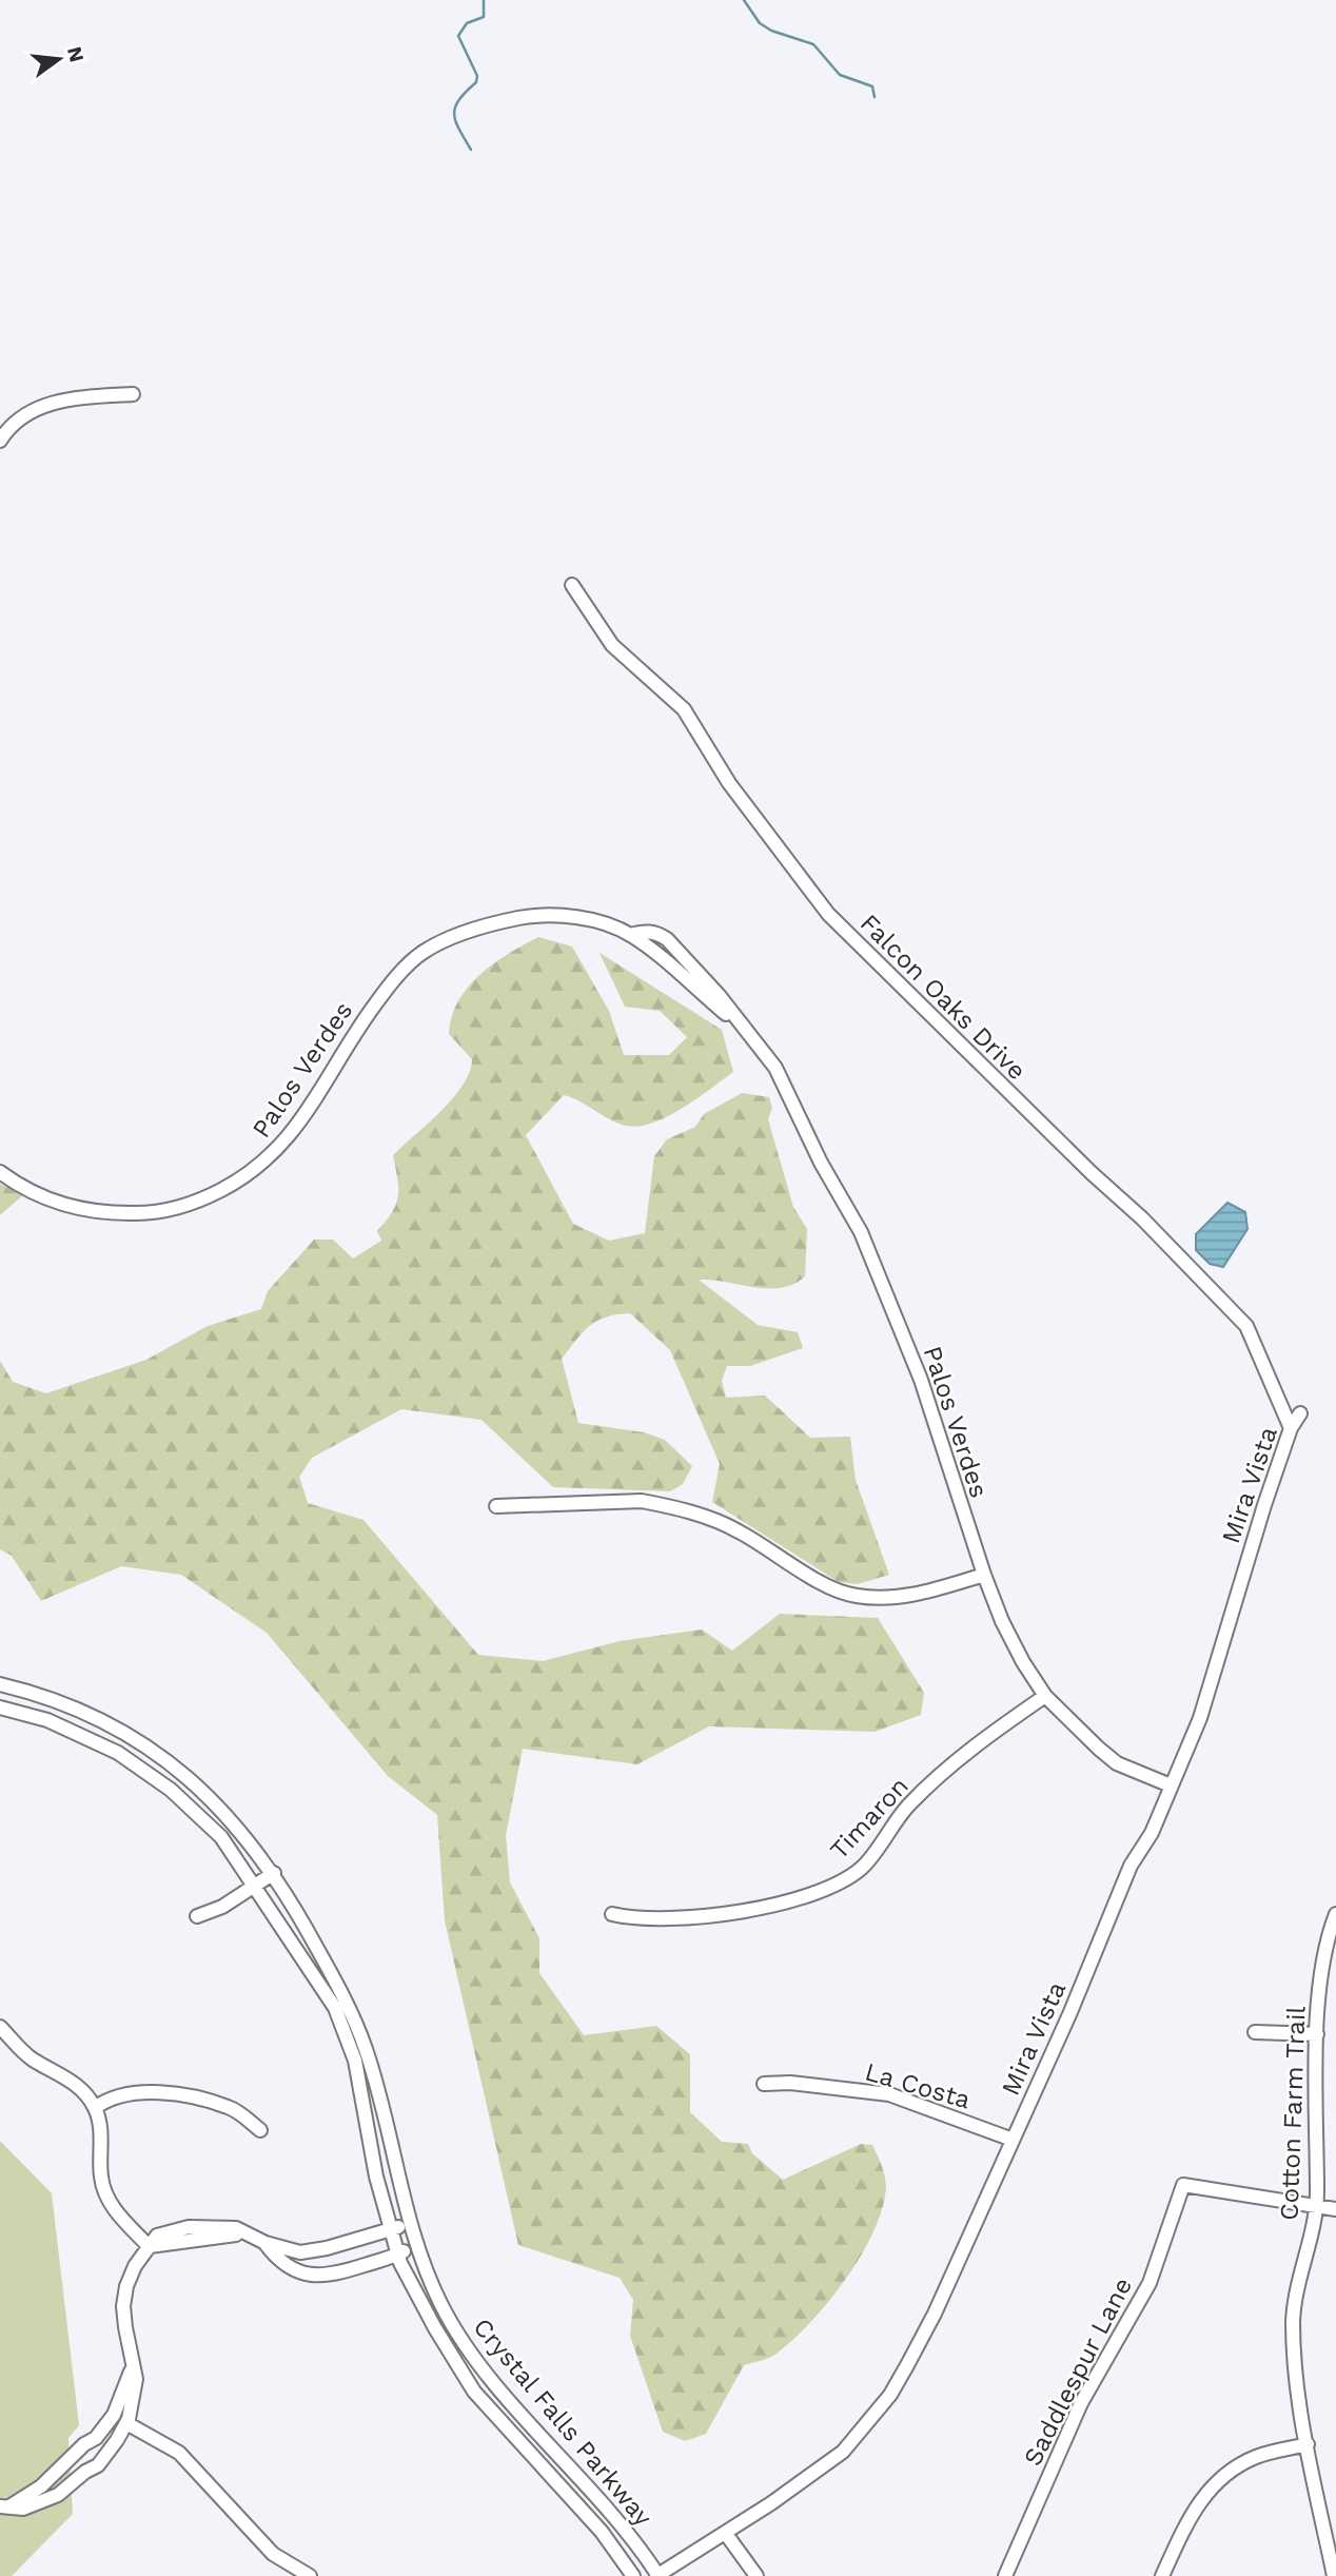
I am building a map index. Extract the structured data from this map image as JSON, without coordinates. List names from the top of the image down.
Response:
{
  "streets": {
    "street": [
      "Falcon Oaks Drive",
      "Palos Verdes",
      "Mira Vista",
      "Timaron",
      "La Costa",
      "Cotton Farm Trail",
      "Saddlespur Lane",
      "Crystal Falls Parkway"
    ]
  },
  "crossings": [
    ["Falcon Oaks Drive", "Mira Vista"],
    ["Palos Verdes", "Mira Vista"],
    ["Palos Verdes", "Timaron"],
    ["Mira Vista", "La Costa"],
    ["Mira Vista", "Crystal Falls Parkway"],
    ["Cotton Farm Trail", "Saddlespur Lane"]
  ],
  "north": "right"
}
